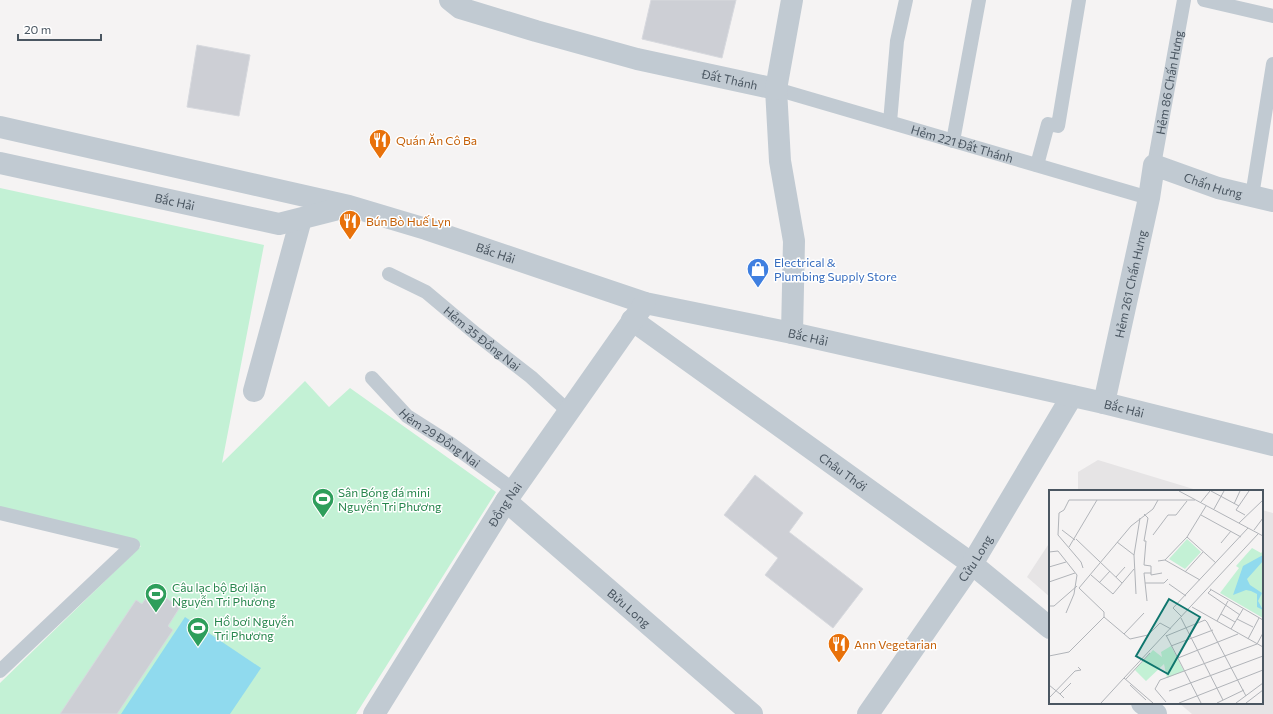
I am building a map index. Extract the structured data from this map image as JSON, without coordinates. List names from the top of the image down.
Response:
{
  "streets": {
    "street": [
      "Đất Thánh",
      "Chấn Hưng",
      "Bắc Hải",
      "Hẻm 261 Chấn Hưng",
      "Châu Thới",
      "Đồng Nai",
      "Cửu Long",
      "Bửu Long"
    ],
    "lane": [
      "Hẻm 86 Chấn Hưng",
      "Hẻm 221 Đất Thánh",
      "Hẻm 35 Đồng Nai",
      "Hẻm 29 Đồng Nai"
    ]
  },
  "crossings": [
    ["Đất Thánh", "Hẻm 221 Đất Thánh"],
    ["Hẻm 86 Chấn Hưng", "Chấn Hưng"],
    ["Hẻm 86 Chấn Hưng", "Hẻm 261 Chấn Hưng"],
    ["Hẻm 221 Đất Thánh", "Hẻm 261 Chấn Hưng"],
    ["Chấn Hưng", "Hẻm 261 Chấn Hưng"],
    ["Bắc Hải", "Hẻm 261 Chấn Hưng"],
    ["Bắc Hải", "Đồng Nai"],
    ["Bắc Hải", "Cửu Long"],
    ["Hẻm 35 Đồng Nai", "Đồng Nai"],
    ["Hẻm 29 Đồng Nai", "Đồng Nai"],
    ["Hẻm 29 Đồng Nai", "Bửu Long"],
    ["Châu Thới", "Đồng Nai"],
    ["Châu Thới", "Cửu Long"],
    ["Đồng Nai", "Bửu Long"]
  ],
  "places": {
    "restaurant": ["Quán Ăn Cô Ba", "Bún Bò Huế Lyn", "Ann Vegetarian"],
    "shop": ["Electrical & Plumbing Supply Store"],
    "sports": ["Sân Bóng đá mini Nguyễn Tri Phương", "Câu lạc bộ Bơi lặn Nguyễn Tri Phương", "Hồ bơi Nguyễn Tri Phương"]
  },
  "scale_bar": "20 m"
}
